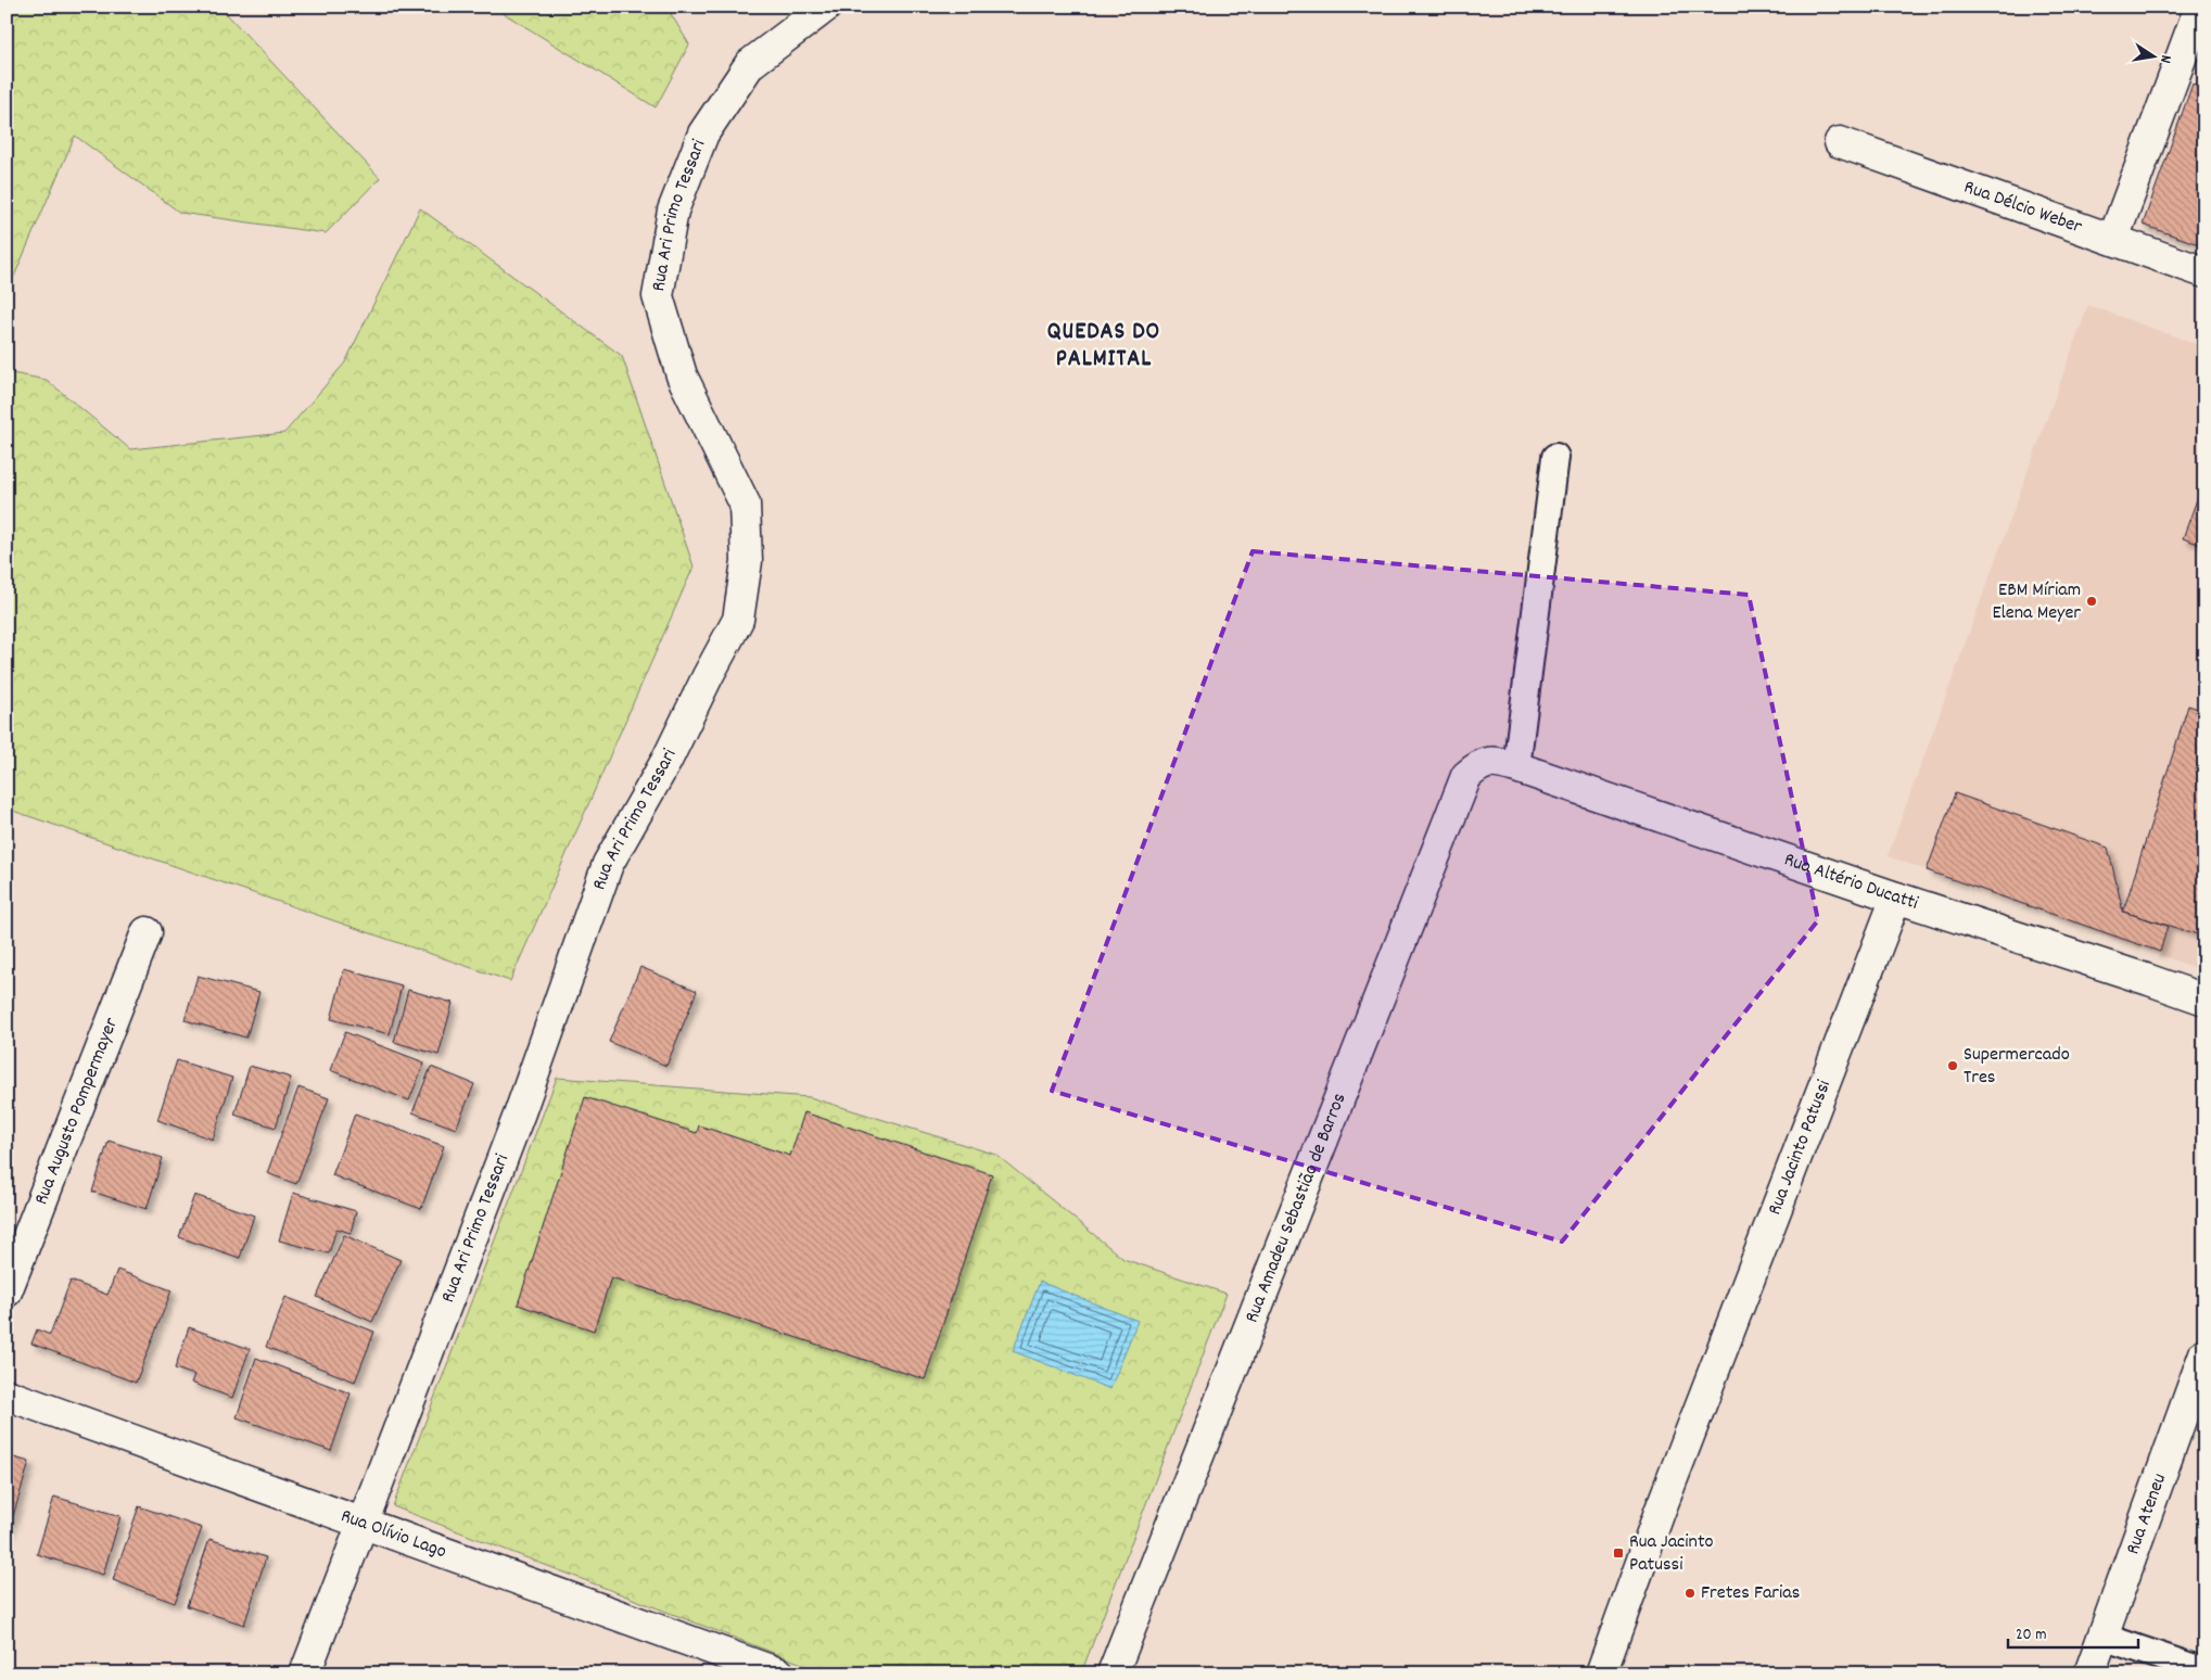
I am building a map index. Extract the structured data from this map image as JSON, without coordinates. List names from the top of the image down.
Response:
{
  "streets": {
    "street": [
      "Rua Délcio Weber",
      "Rua Ari Primo Tessari",
      "Rua Altério Ducatti",
      "Rua Augusto Pompermayer",
      "Rua Jacinto Patussi",
      "Rua Amadeu Sebastião de Barros",
      "Rua Ateneu",
      "Rua Olívio Lago"
    ]
  },
  "crossings": [
    ["Rua Ari Primo Tessari", "Rua Olívio Lago"],
    ["Rua Altério Ducatti", "Rua Jacinto Patussi"],
    ["Rua Altério Ducatti", "Rua Amadeu Sebastião de Barros"]
  ],
  "districts": ["QUEDAS DO PALMITAL"],
  "places": {
    "other": ["EBM Míriam Elena Meyer", "Supermercado Tres", "Fretes Farias"],
    "transit": ["Rua Jacinto Patussi"]
  },
  "scale_bar": "20 m",
  "north": "right"
}
